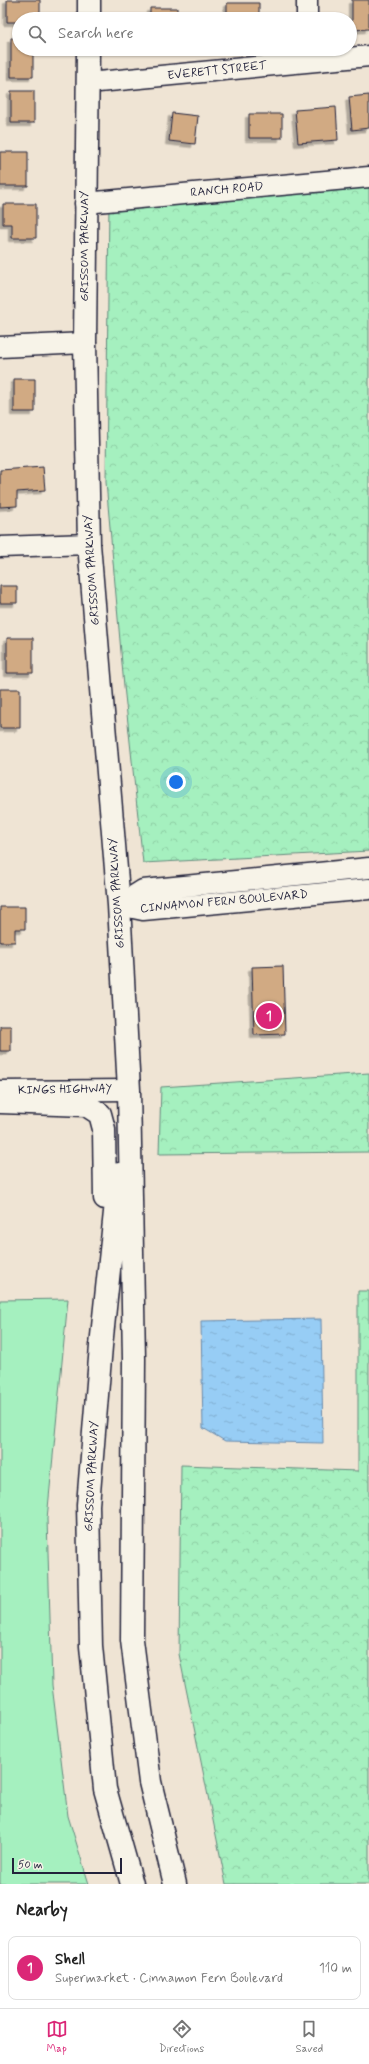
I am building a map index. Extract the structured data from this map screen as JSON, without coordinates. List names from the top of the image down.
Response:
{
  "streets": {
    "main road": ["GRISSOM PARKWAY"],
    "street": [
      "EVERETT STREET",
      "RANCH ROAD",
      "CINNAMON FERN BOULEVARD",
      "KINGS HIGHWAY"
    ]
  },
  "crossings": [
    ["EVERETT STREET", "GRISSOM PARKWAY"],
    ["RANCH ROAD", "GRISSOM PARKWAY"],
    ["GRISSOM PARKWAY", "CINNAMON FERN BOULEVARD"],
    ["GRISSOM PARKWAY", "KINGS HIGHWAY"]
  ],
  "scale_bar": "50 m",
  "page": {
    "search": "Search here",
    "pins": "1",
    "scale": "50 m",
    "heading": "Nearby",
    "list": [
      {
        "mark": "1",
        "name": "Shell",
        "note": "Supermarket · Cinnamon Fern Boulevard",
        "value": "110 m"
      }
    ],
    "nav": ["Map", "Directions", "Saved"]
  }
}
